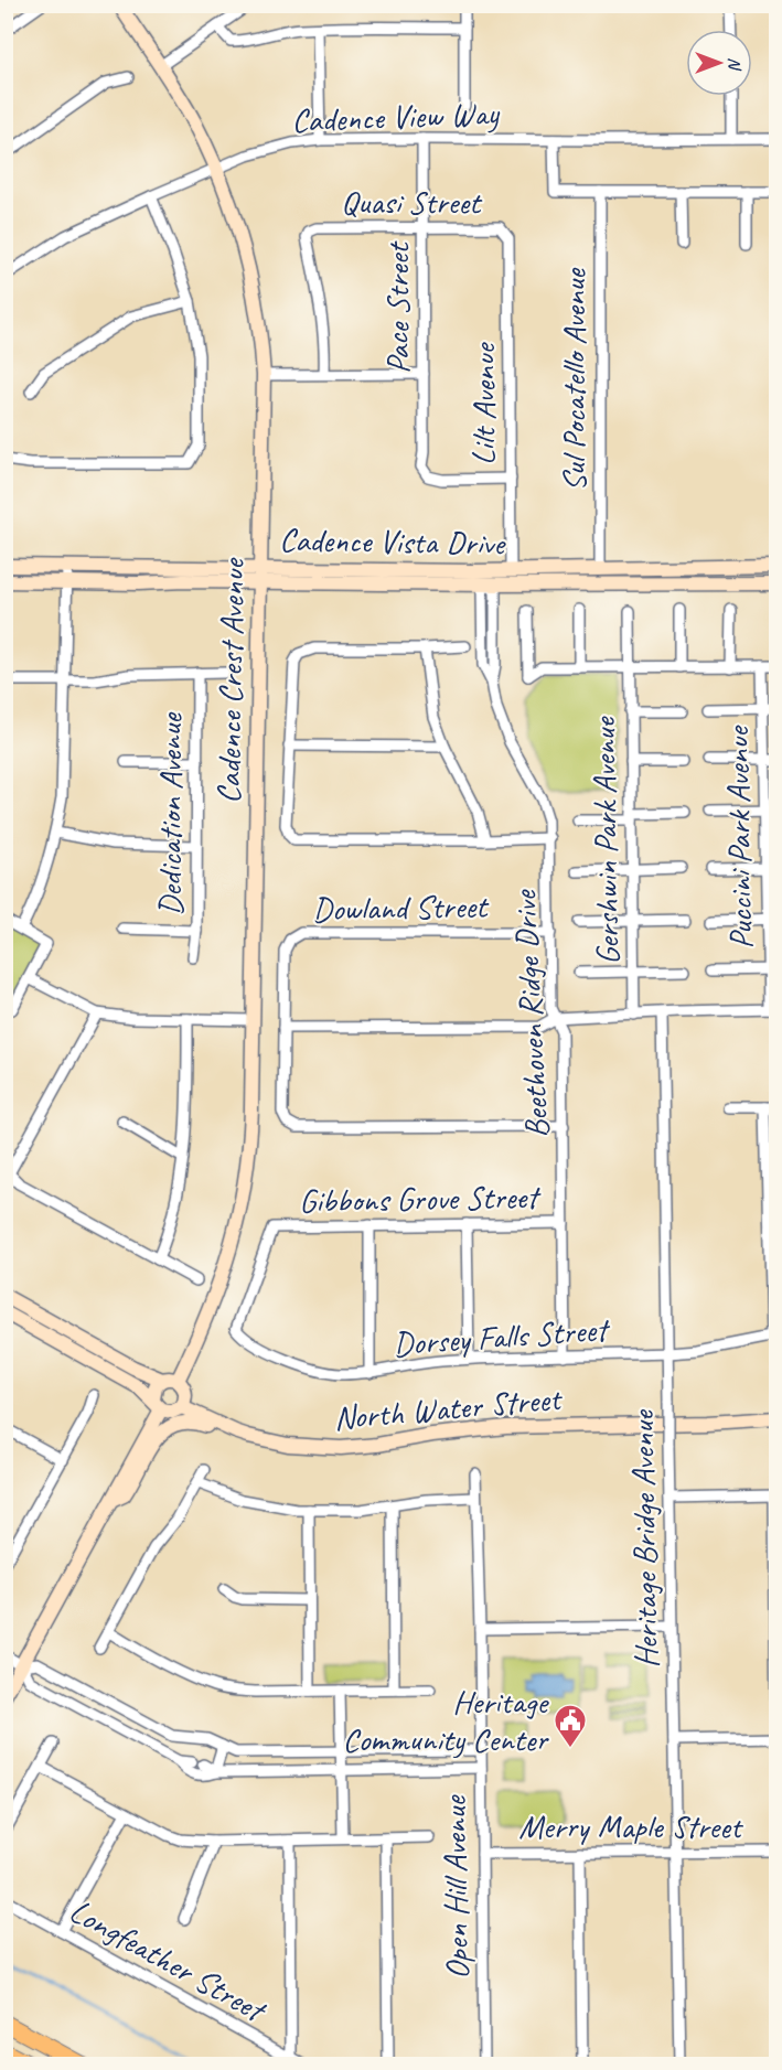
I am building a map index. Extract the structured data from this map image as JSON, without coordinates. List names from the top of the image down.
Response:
{
  "streets": {
    "street": [
      "Cadence View Way",
      "Quasi Street",
      "Pace Street",
      "Sul Pocatello Avenue",
      "Lilt Avenue",
      "Cadence Vista Drive",
      "Cadence Crest Avenue",
      "Dedication Avenue",
      "Puccini Park Avenue",
      "Gershwin Park Avenue",
      "Dowland Street",
      "Beethoven Ridge Drive",
      "Gibbons Grove Street",
      "Dorsey Falls Street",
      "North Water Street",
      "Heritage Bridge Avenue",
      "Merry Maple Street",
      "Open Hill Avenue",
      "Longfeather Street"
    ]
  },
  "crossings": [
    ["Cadence View Way", "Pace Street"],
    ["Cadence View Way", "Cadence Crest Avenue"],
    ["Quasi Street", "Pace Street"],
    ["Quasi Street", "Lilt Avenue"],
    ["Pace Street", "Lilt Avenue"],
    ["Sul Pocatello Avenue", "Cadence Vista Drive"],
    ["Lilt Avenue", "Cadence Vista Drive"],
    ["Cadence Vista Drive", "Cadence Crest Avenue"],
    ["Cadence Vista Drive", "Beethoven Ridge Drive"],
    ["Cadence Crest Avenue", "North Water Street"],
    ["Dowland Street", "Beethoven Ridge Drive"],
    ["Beethoven Ridge Drive", "Gibbons Grove Street"],
    ["Beethoven Ridge Drive", "Dorsey Falls Street"],
    ["Gibbons Grove Street", "Dorsey Falls Street"],
    ["Dorsey Falls Street", "Heritage Bridge Avenue"],
    ["Heritage Bridge Avenue", "Merry Maple Street"],
    ["Merry Maple Street", "Open Hill Avenue"]
  ],
  "places": {
    "public building": ["Heritage Community Center"]
  },
  "north": "right"
}
